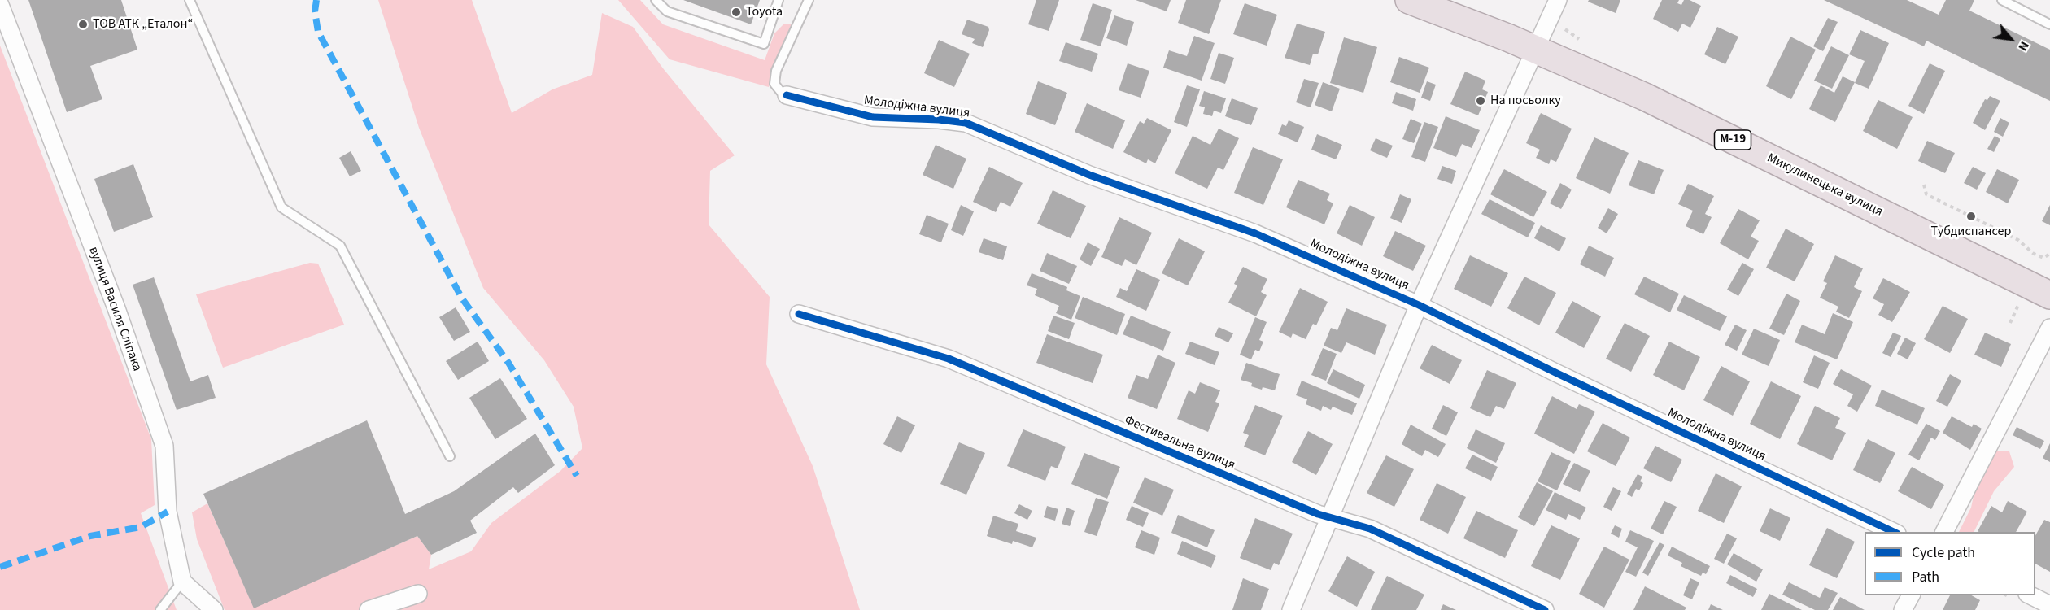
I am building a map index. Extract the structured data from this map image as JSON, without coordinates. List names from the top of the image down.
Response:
{
  "streets": {
    "highway": ["М-19", "Микулинецька вулиця"],
    "street": ["Молодіжна вулиця", "вулиця Василя Сліпака", "Фестивальна вулиця"]
  },
  "places": [
    "Toyota",
    "ТОВ АТК „Еталон“",
    "На посьолку",
    "Тубдиспансер"
  ],
  "legend": ["Cycle path", "Path"],
  "north": "bottom right"
}
